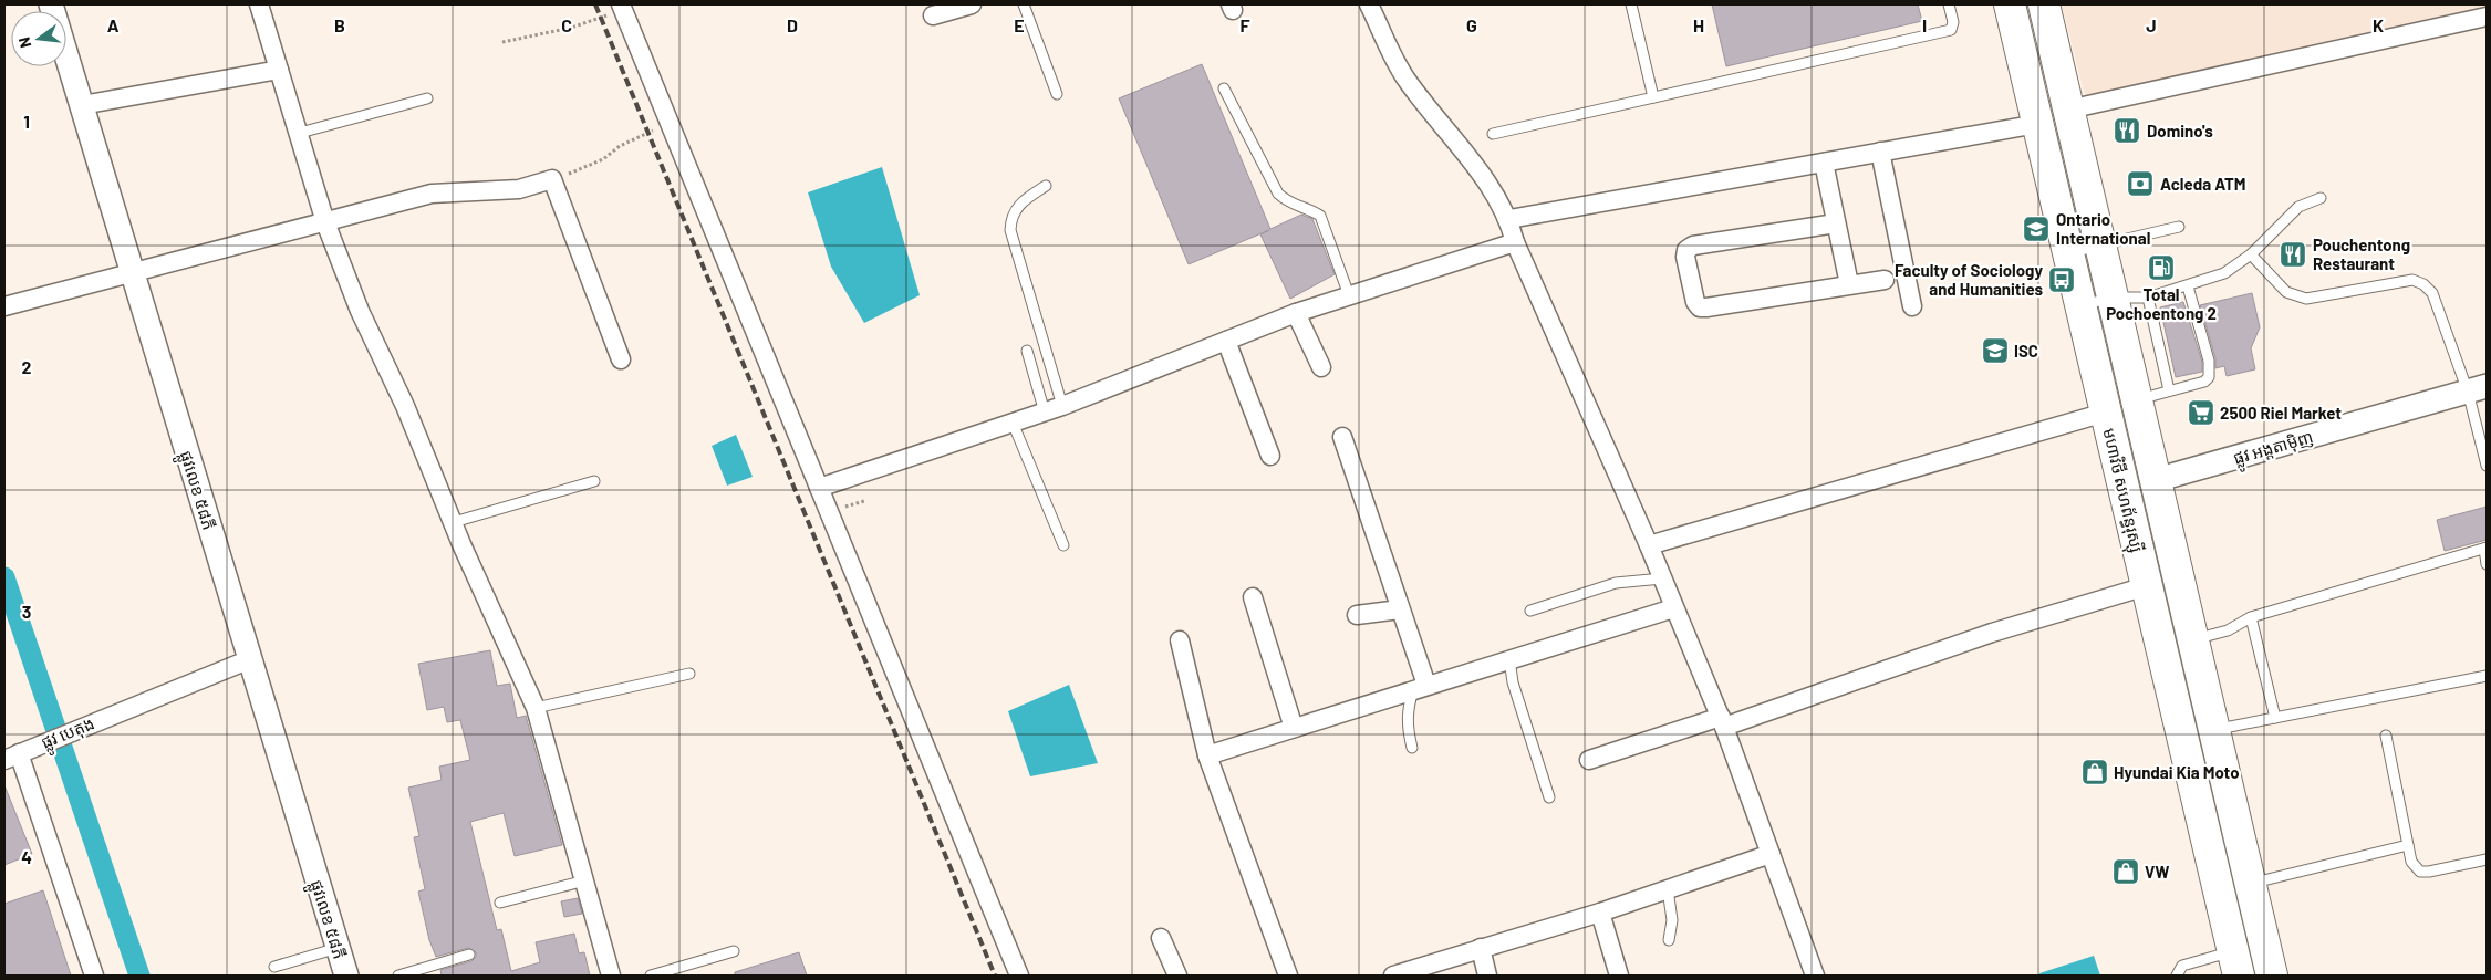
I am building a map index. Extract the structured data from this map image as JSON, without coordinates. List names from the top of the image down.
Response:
{
  "streets": {
    "highway": ["មហាវិថី សហព័ន្ធរុស្ស៊ី"],
    "street": ["ផ្លូវ អង្តតាម៉ិញ", "ផ្លូវលេខ ៥៨ភី", "ផ្លូវ បេតុង"]
  },
  "crossings": [
    ["ផ្លូវ អង្តតាម៉ិញ", "មហាវិថី សហព័ន្ធរុស្ស៊ី"],
    ["ផ្លូវលេខ ៥៨ភី", "ផ្លូវ បេតុង"]
  ],
  "places": {
    "restaurant": ["Domino's", "Pouchentong Restaurant"],
    "bank": ["Acleda ATM"],
    "school or university": ["Ontario International", "ISC"],
    "fuel station": ["Total Pochoentong 2"],
    "bus stop": ["Faculty of Sociology and Humanities"],
    "supermarket": ["2500 Riel Market"],
    "shop": ["Hyundai Kia Moto", "VW"]
  },
  "north": "left",
  "grid": {
    "columns": [
      "A",
      "B",
      "C",
      "D",
      "E",
      "F",
      "G",
      "H",
      "I",
      "J",
      "K"
    ],
    "rows": [
      "1",
      "2",
      "3",
      "4"
    ]
  }
}
